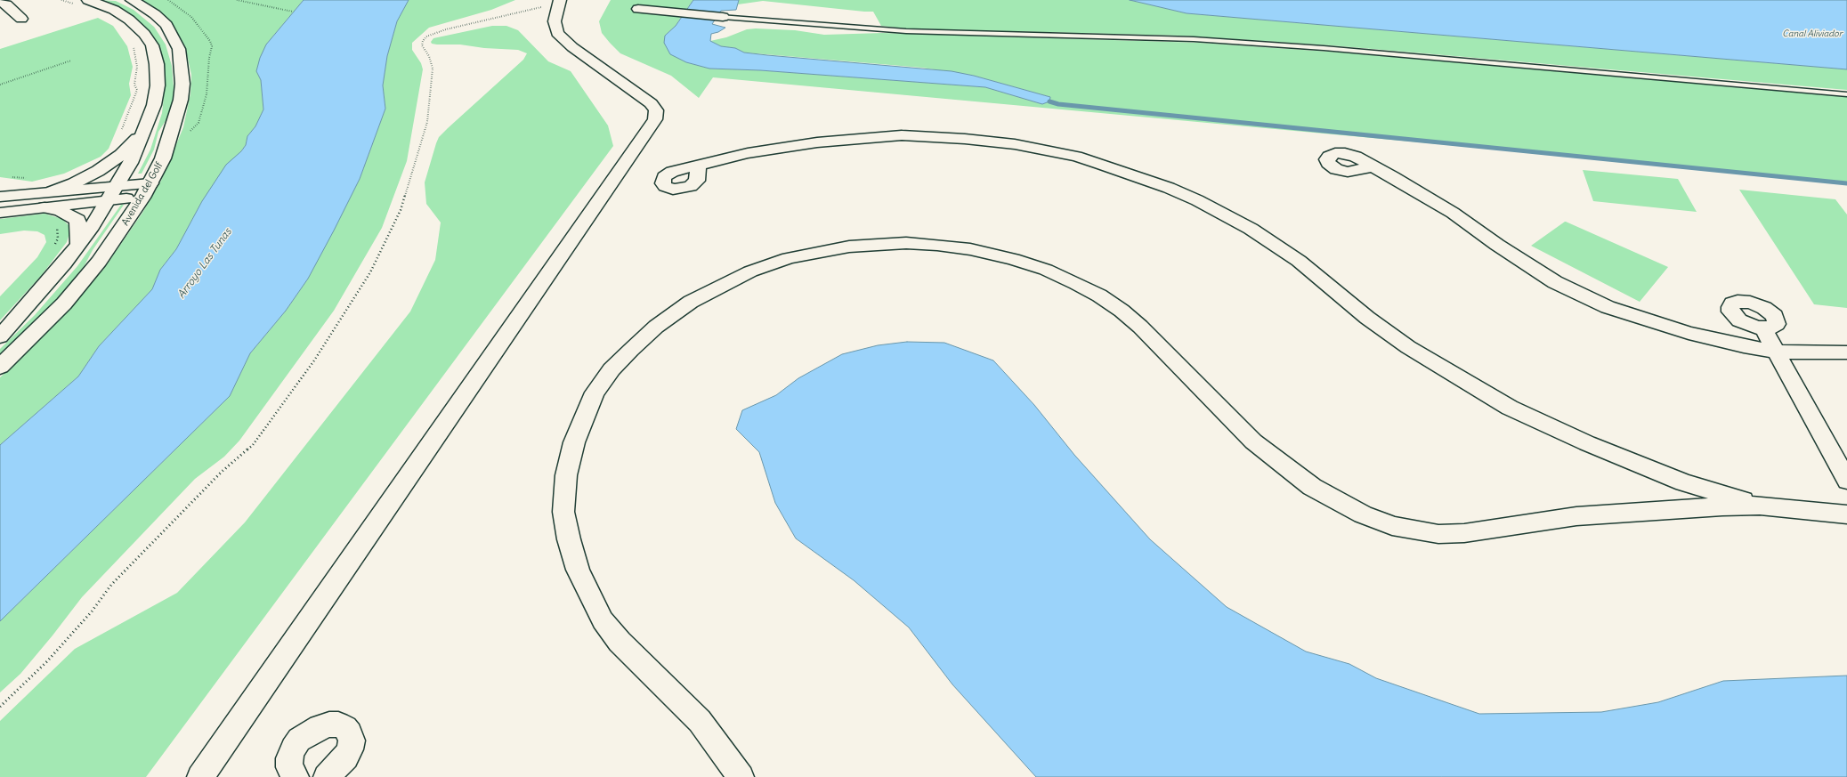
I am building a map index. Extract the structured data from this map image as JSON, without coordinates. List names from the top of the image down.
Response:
{
  "streets": {
    "street": ["Avenida del Golf"]
  },
  "water": ["Canal Aliviador", "Arroyo Las Tunas"]
}
